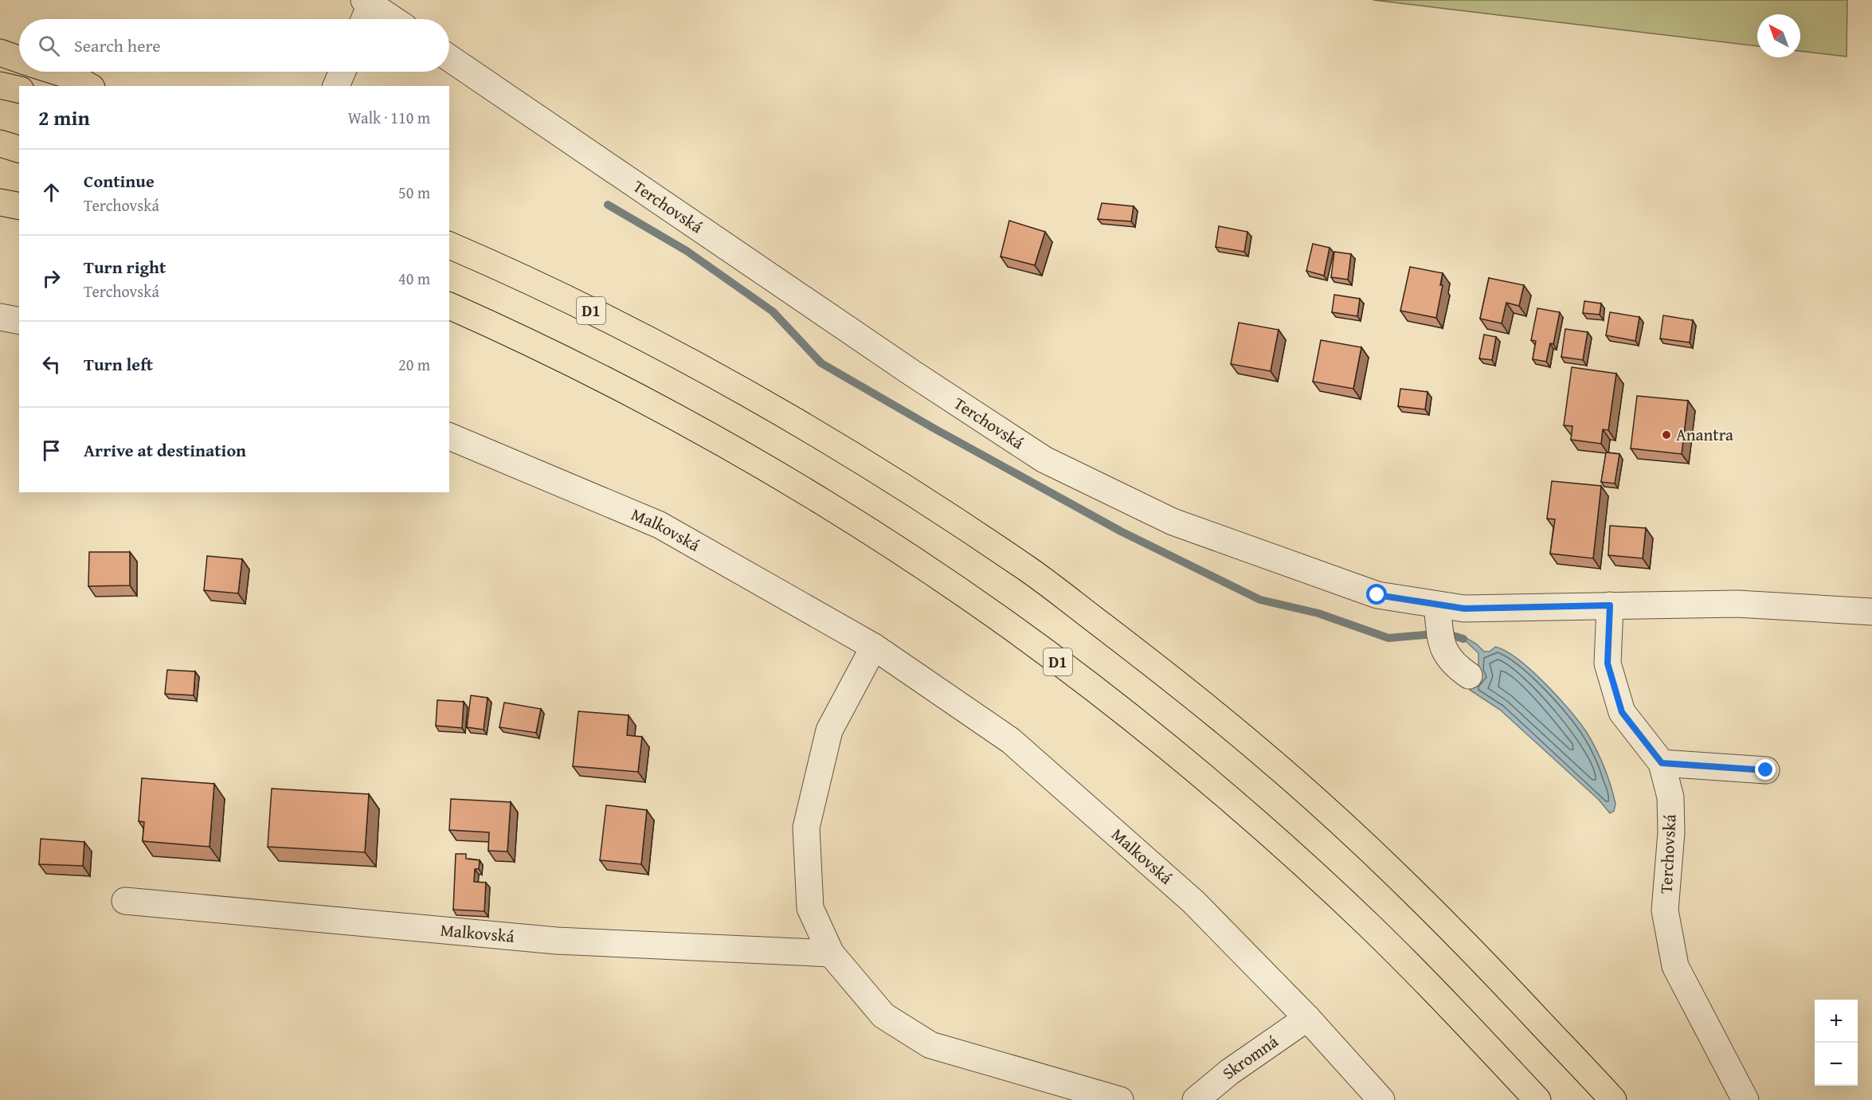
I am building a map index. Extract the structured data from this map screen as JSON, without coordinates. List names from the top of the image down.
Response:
{
  "streets": {
    "highway": ["D1"],
    "street": ["Terchovská", "Malkovská", "Skromná"]
  },
  "crossings": [
    ["Malkovská", "Skromná"]
  ],
  "places": ["Anantra"],
  "north": "top left",
  "page": {
    "search": "Search here",
    "heading": ["2 min", "Walk · 110 m"],
    "list": [
      ["Continue", "Terchovská", "50 m"],
      ["Turn right", "Terchovská", "40 m"],
      ["Turn left", "20 m"],
      "Arrive at destination"
    ],
    "map_buttons": ["+", "−"]
  }
}
